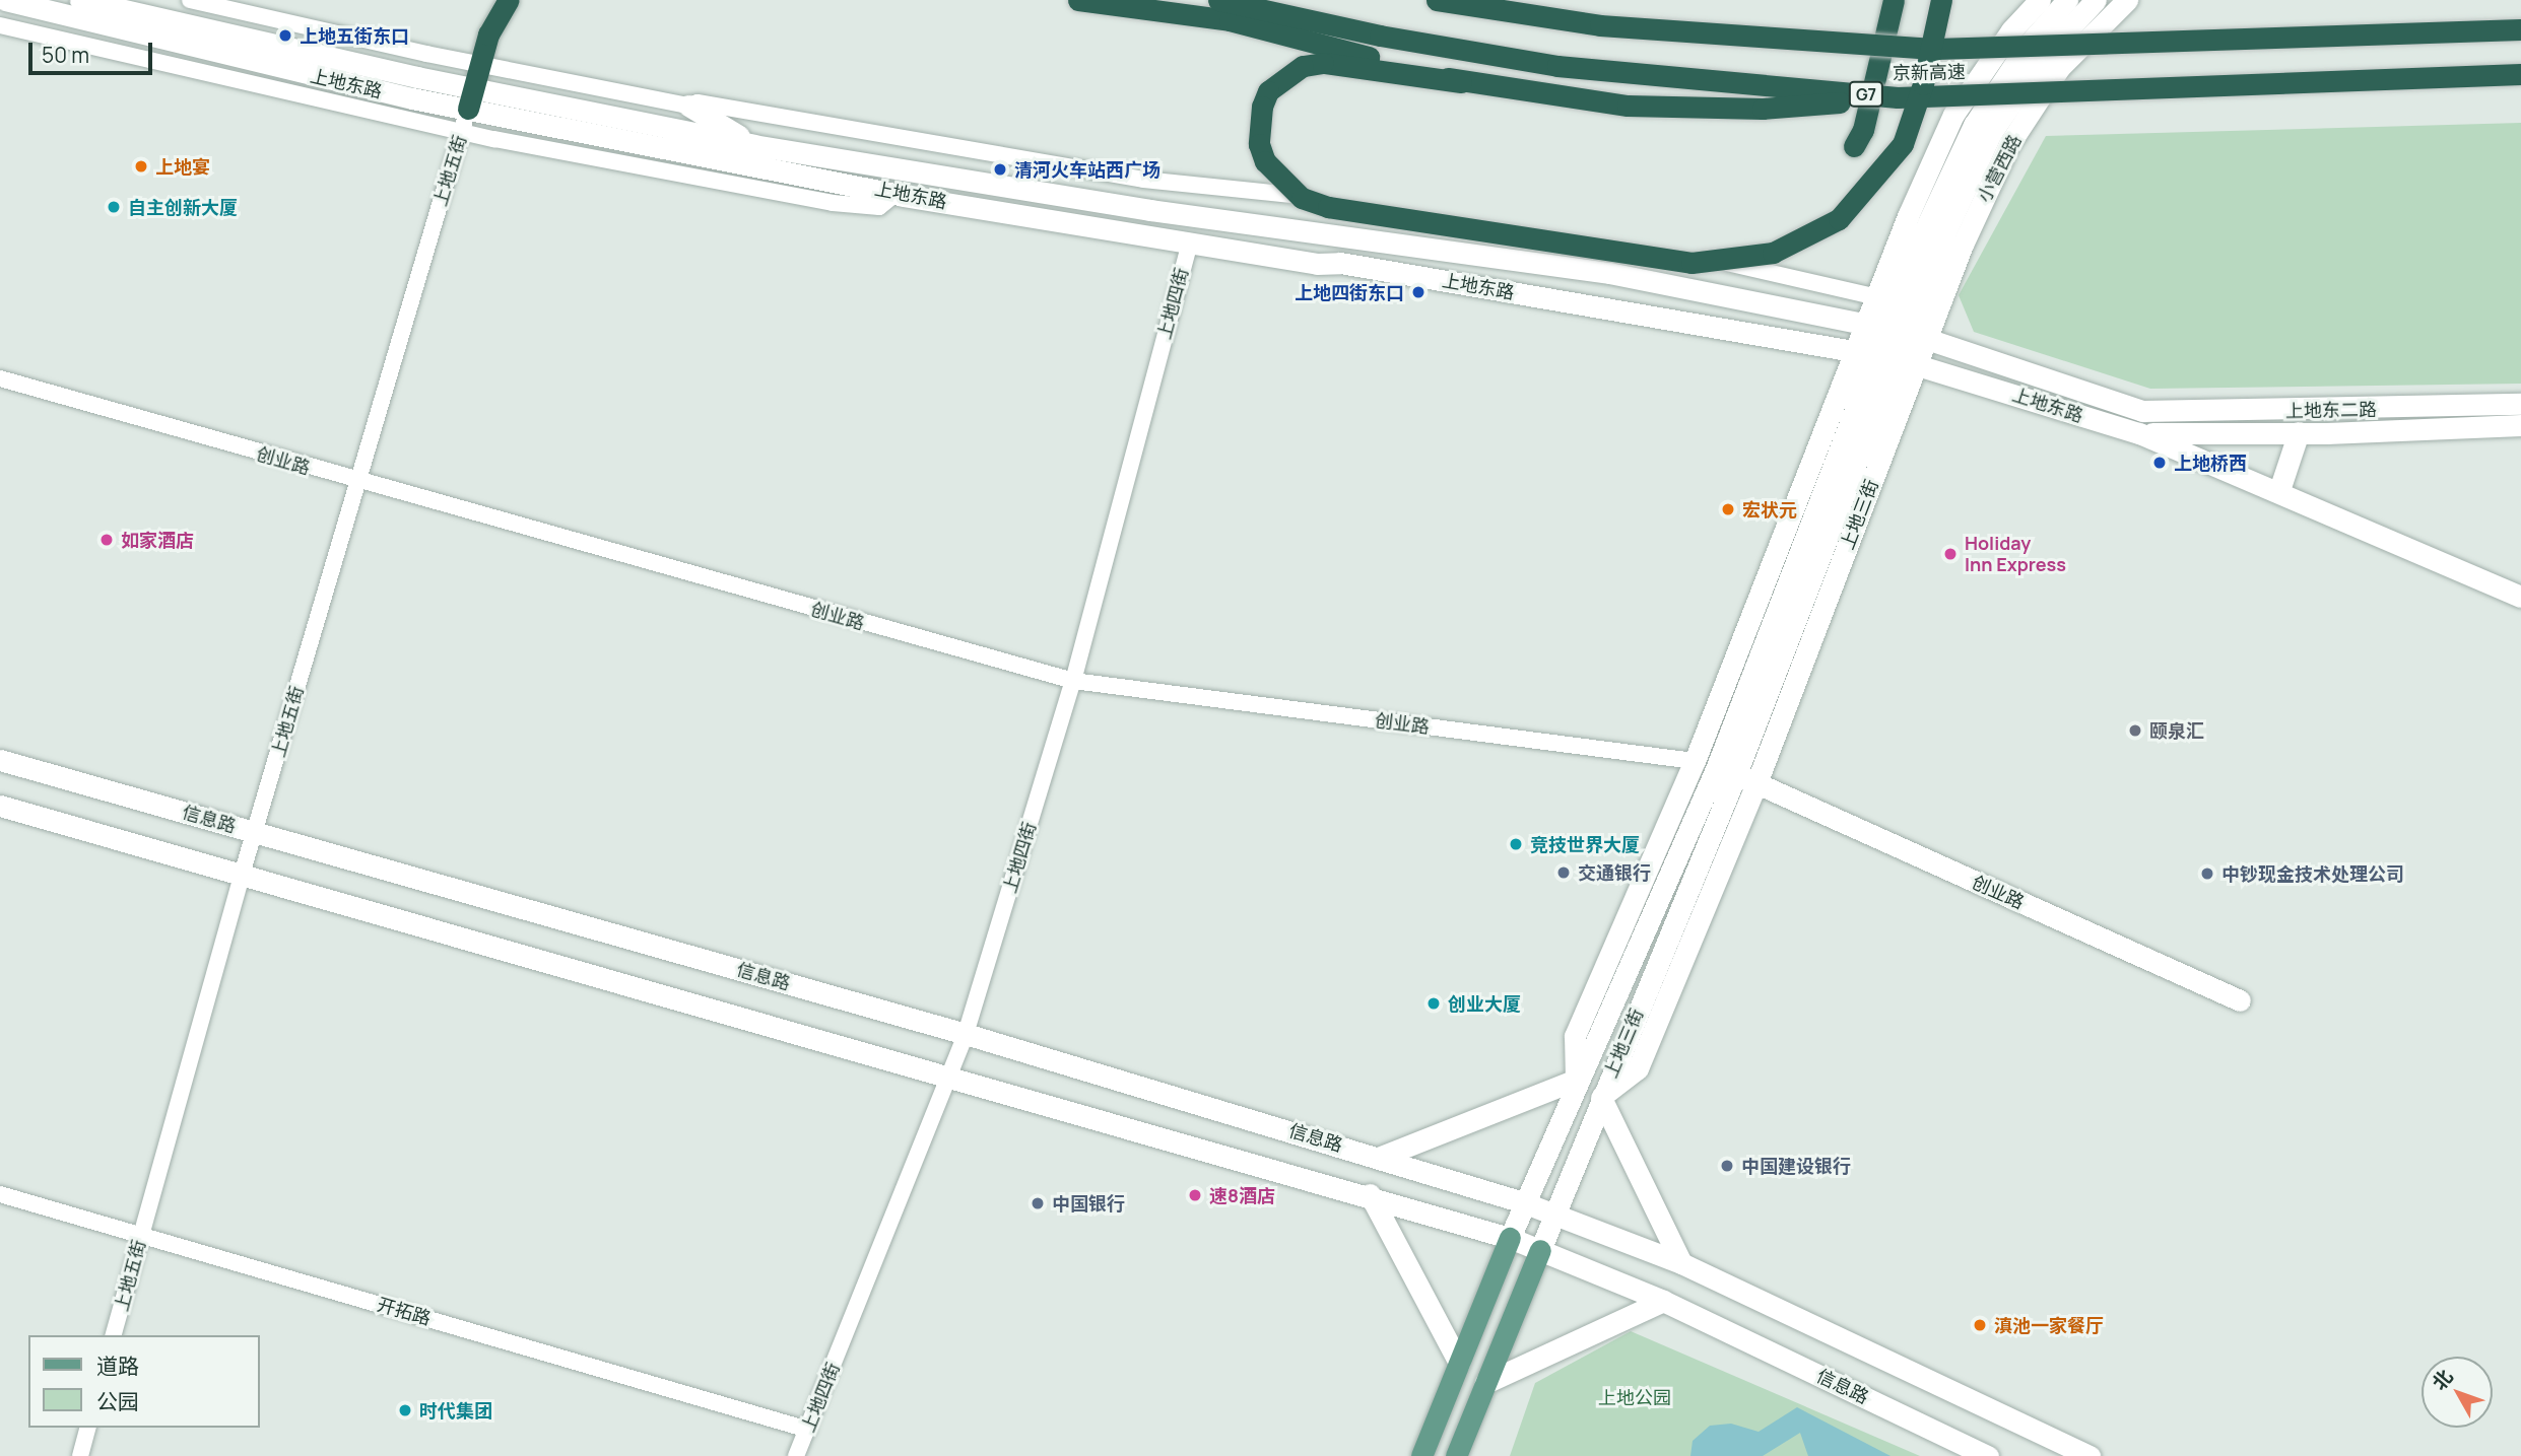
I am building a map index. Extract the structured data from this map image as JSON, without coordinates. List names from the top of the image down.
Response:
{
  "streets": {
    "highway": ["京新高速", "G7"],
    "main road": [
      "上地东路",
      "小营西路",
      "上地东二路",
      "创业路",
      "上地三街",
      "信息路"
    ],
    "street": ["上地五街", "上地四街", "开拓路"]
  },
  "crossings": [
    ["上地东路", "小营西路"],
    ["上地东路", "上地五街"],
    ["上地东路", "上地四街"],
    ["上地东路", "上地东二路"],
    ["上地东路", "上地三街"],
    ["小营西路", "上地三街"],
    ["上地五街", "创业路"],
    ["上地五街", "信息路"],
    ["上地五街", "开拓路"],
    ["上地四街", "创业路"],
    ["上地四街", "信息路"],
    ["上地四街", "开拓路"],
    ["创业路", "上地三街"],
    ["上地三街", "信息路"]
  ],
  "parks": ["上地公园"],
  "places": [
    "上地五街东口",
    "上地宴",
    "清河火车站西广场",
    "自主创新大厦",
    "上地四街东口",
    "上地桥西",
    "宏状元",
    "如家酒店",
    "Holiday Inn Express",
    "颐泉汇",
    "竞技世界大厦",
    "交通银行",
    "中钞现金技术处理公司",
    "创业大厦",
    "中国建设银行",
    "速8酒店",
    "中国银行",
    "滇池一家餐厅",
    "时代集团"
  ],
  "legend": ["道路", "公园"],
  "scale_bar": "50 m",
  "north": "top left"
}
